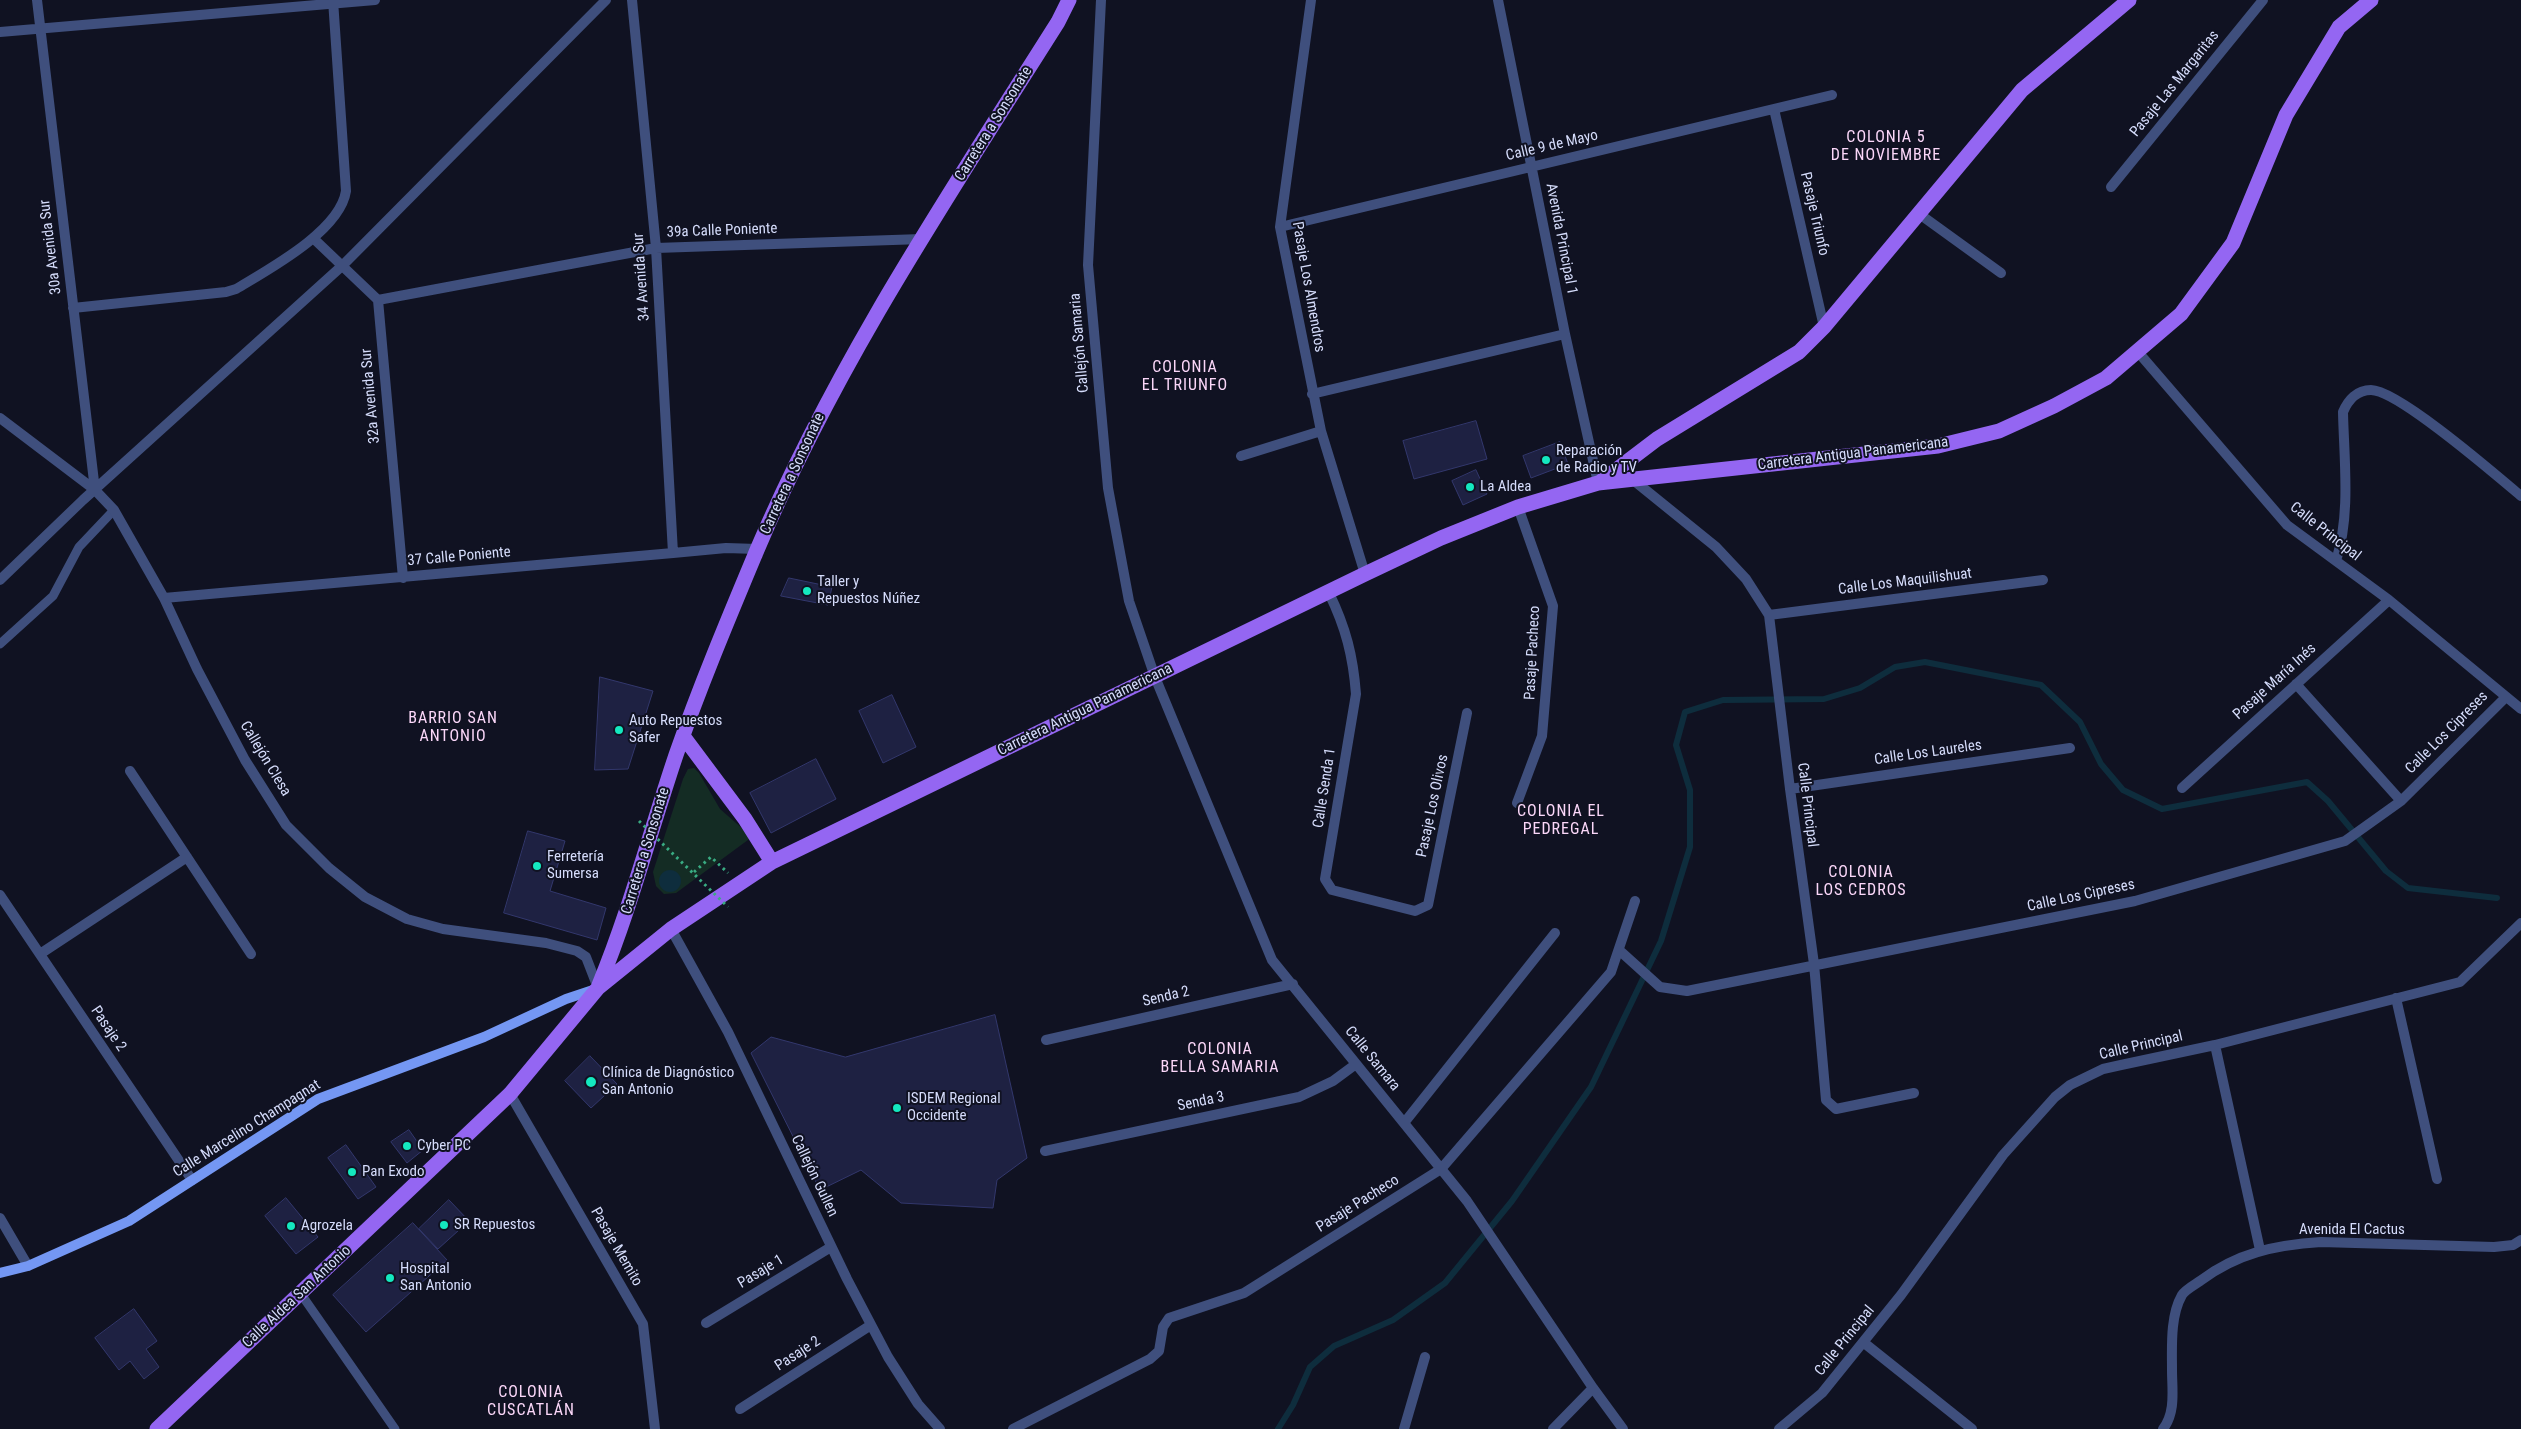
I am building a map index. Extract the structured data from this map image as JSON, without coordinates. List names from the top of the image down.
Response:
{
  "streets": {
    "main road": ["Carretera a Sonsonate", "Carretera Antigua Panamericana", "Calle Aldea San Antonio"],
    "street": [
      "Pasaje Las Margaritas",
      "Calle 9 de Mayo",
      "Pasaje Triunfo",
      "39a Calle Poniente",
      "Avenida Principal 1",
      "30a Avenida Sur",
      "34 Avenida Sur",
      "Pasaje Los Almendros",
      "Callejón Samaria",
      "32a Avenida Sur",
      "Calle Principal",
      "37 Calle Poniente",
      "Calle Los Maquilishuat",
      "Pasaje Pacheco",
      "Pasaje María Inés",
      "Calle Los Cipreses",
      "Calle Los Laureles",
      "Callejón Clesa",
      "Calle Senda 1",
      "Pasaje Los Olivos",
      "Senda 2",
      "Pasaje 2",
      "Calle Samara",
      "Senda 3",
      "Calle Marcelino Champagnat",
      "Callejón Gullen",
      "Avenida El Cactus",
      "Pasaje Memito",
      "Pasaje 1"
    ]
  },
  "crossings": [
    ["Carretera a Sonsonate", "39a Calle Poniente"],
    ["Carretera a Sonsonate", "Carretera Antigua Panamericana"],
    ["Carretera a Sonsonate", "37 Calle Poniente"],
    ["Carretera a Sonsonate", "Callejón Clesa"],
    ["Carretera a Sonsonate", "Calle Marcelino Champagnat"],
    ["Carretera a Sonsonate", "Calle Aldea San Antonio"],
    ["Calle 9 de Mayo", "Pasaje Triunfo"],
    ["Calle 9 de Mayo", "Avenida Principal 1"],
    ["Calle 9 de Mayo", "Pasaje Los Almendros"],
    ["Pasaje Triunfo", "Carretera Antigua Panamericana"],
    ["39a Calle Poniente", "34 Avenida Sur"],
    ["39a Calle Poniente", "32a Avenida Sur"],
    ["Avenida Principal 1", "Carretera Antigua Panamericana"],
    ["30a Avenida Sur", "Callejón Clesa"],
    ["34 Avenida Sur", "37 Calle Poniente"],
    ["Pasaje Los Almendros", "Carretera Antigua Panamericana"],
    ["Callejón Samaria", "Carretera Antigua Panamericana"],
    ["Callejón Samaria", "Calle Samara"],
    ["32a Avenida Sur", "37 Calle Poniente"],
    ["Carretera Antigua Panamericana", "Calle Principal"],
    ["Carretera Antigua Panamericana", "Pasaje Pacheco"],
    ["Carretera Antigua Panamericana", "Callejón Clesa"],
    ["Carretera Antigua Panamericana", "Calle Senda 1"],
    ["Carretera Antigua Panamericana", "Calle Samara"],
    ["Carretera Antigua Panamericana", "Calle Marcelino Champagnat"],
    ["Carretera Antigua Panamericana", "Callejón Gullen"],
    ["Carretera Antigua Panamericana", "Calle Aldea San Antonio"],
    ["Calle Principal", "Calle Los Maquilishuat"],
    ["Calle Principal", "Pasaje María Inés"],
    ["Calle Principal", "Calle Los Cipreses"],
    ["Calle Principal", "Calle Los Laureles"],
    ["37 Calle Poniente", "Callejón Clesa"],
    ["Pasaje Pacheco", "Calle Los Cipreses"],
    ["Pasaje Pacheco", "Calle Samara"],
    ["Callejón Clesa", "Calle Marcelino Champagnat"],
    ["Callejón Clesa", "Calle Aldea San Antonio"],
    ["Calle Senda 1", "Pasaje Los Olivos"],
    ["Senda 2", "Calle Samara"],
    ["Pasaje 2", "Calle Marcelino Champagnat"],
    ["Pasaje 2", "Callejón Gullen"],
    ["Calle Samara", "Senda 3"],
    ["Calle Marcelino Champagnat", "Calle Aldea San Antonio"],
    ["Callejón Gullen", "Pasaje 1"],
    ["Pasaje Memito", "Calle Aldea San Antonio"]
  ],
  "districts": [
    "COLONIA 5 DE NOVIEMBRE",
    "COLONIA EL TRIUNFO",
    "BARRIO SAN ANTONIO",
    "COLONIA EL PEDREGAL",
    "COLONIA LOS CEDROS",
    "COLONIA BELLA SAMARIA",
    "COLONIA CUSCATLÁN"
  ],
  "places": [
    "Reparación de Radio y TV",
    "La Aldea",
    "Taller y Repuestos Núñez",
    "Auto Repuestos Safer",
    "Ferretería Sumersa",
    "Clínica de Diagnóstico San Antonio",
    "ISDEM Regional Occidente",
    "Cyber PC",
    "Pan Exodo",
    "SR Repuestos",
    "Agrozela",
    "Hospital San Antonio"
  ]
}
